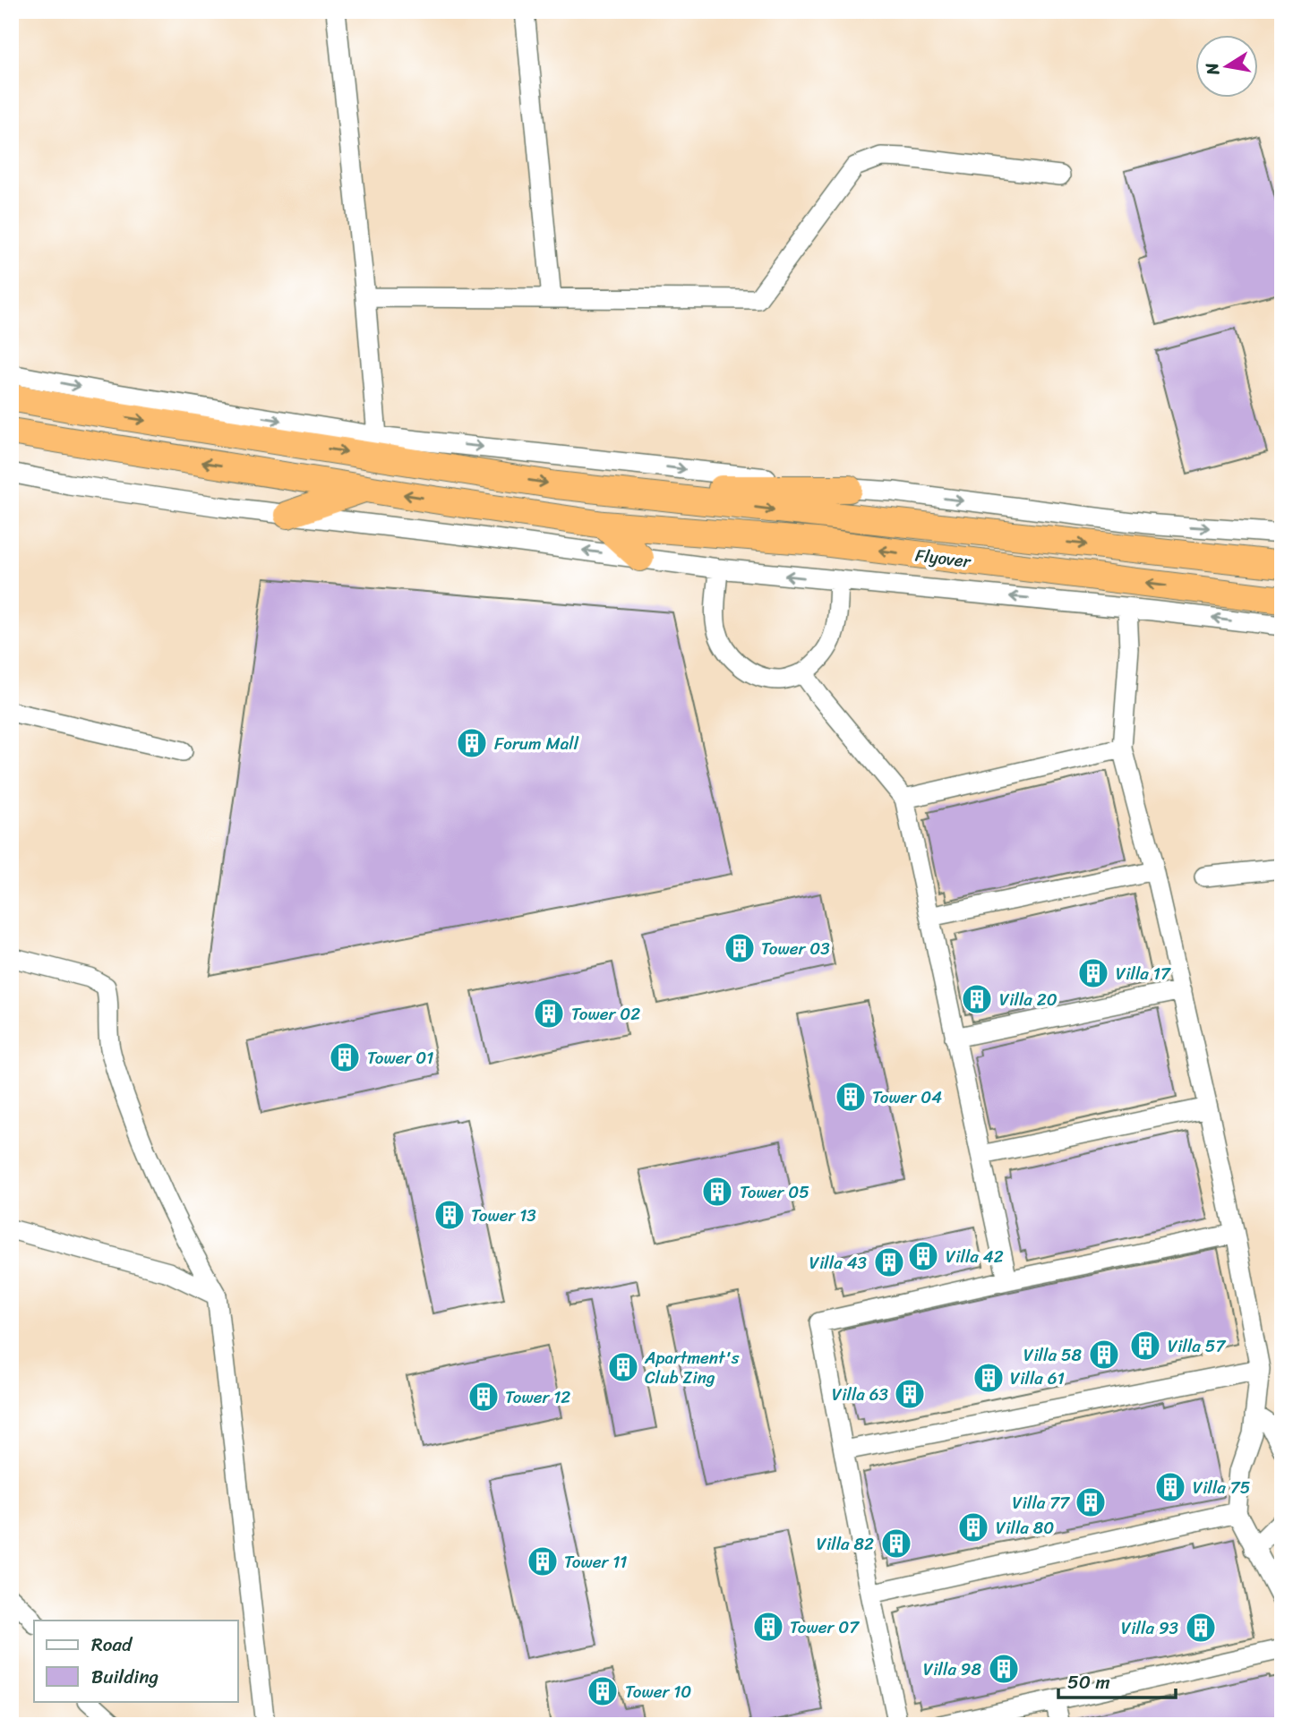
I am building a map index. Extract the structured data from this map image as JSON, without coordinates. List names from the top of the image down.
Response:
{
  "streets": {
    "highway": ["Flyover"]
  },
  "places": {
    "building": [
      "Forum Mall",
      "Tower 03",
      "Villa 17",
      "Villa 20",
      "Tower 02",
      "Tower 01",
      "Tower 04",
      "Tower 05",
      "Tower 13",
      "Villa 42",
      "Villa 43",
      "Villa 57",
      "Villa 58",
      "Apartment's Club Zing",
      "Villa 61",
      "Villa 63",
      "Tower 12",
      "Villa 75",
      "Villa 77",
      "Villa 80",
      "Villa 82",
      "Tower 11",
      "Tower 07",
      "Villa 93",
      "Villa 98",
      "Tower 10"
    ]
  },
  "legend": ["Road", "Building"],
  "scale_bar": "50 m",
  "north": "left"
}
